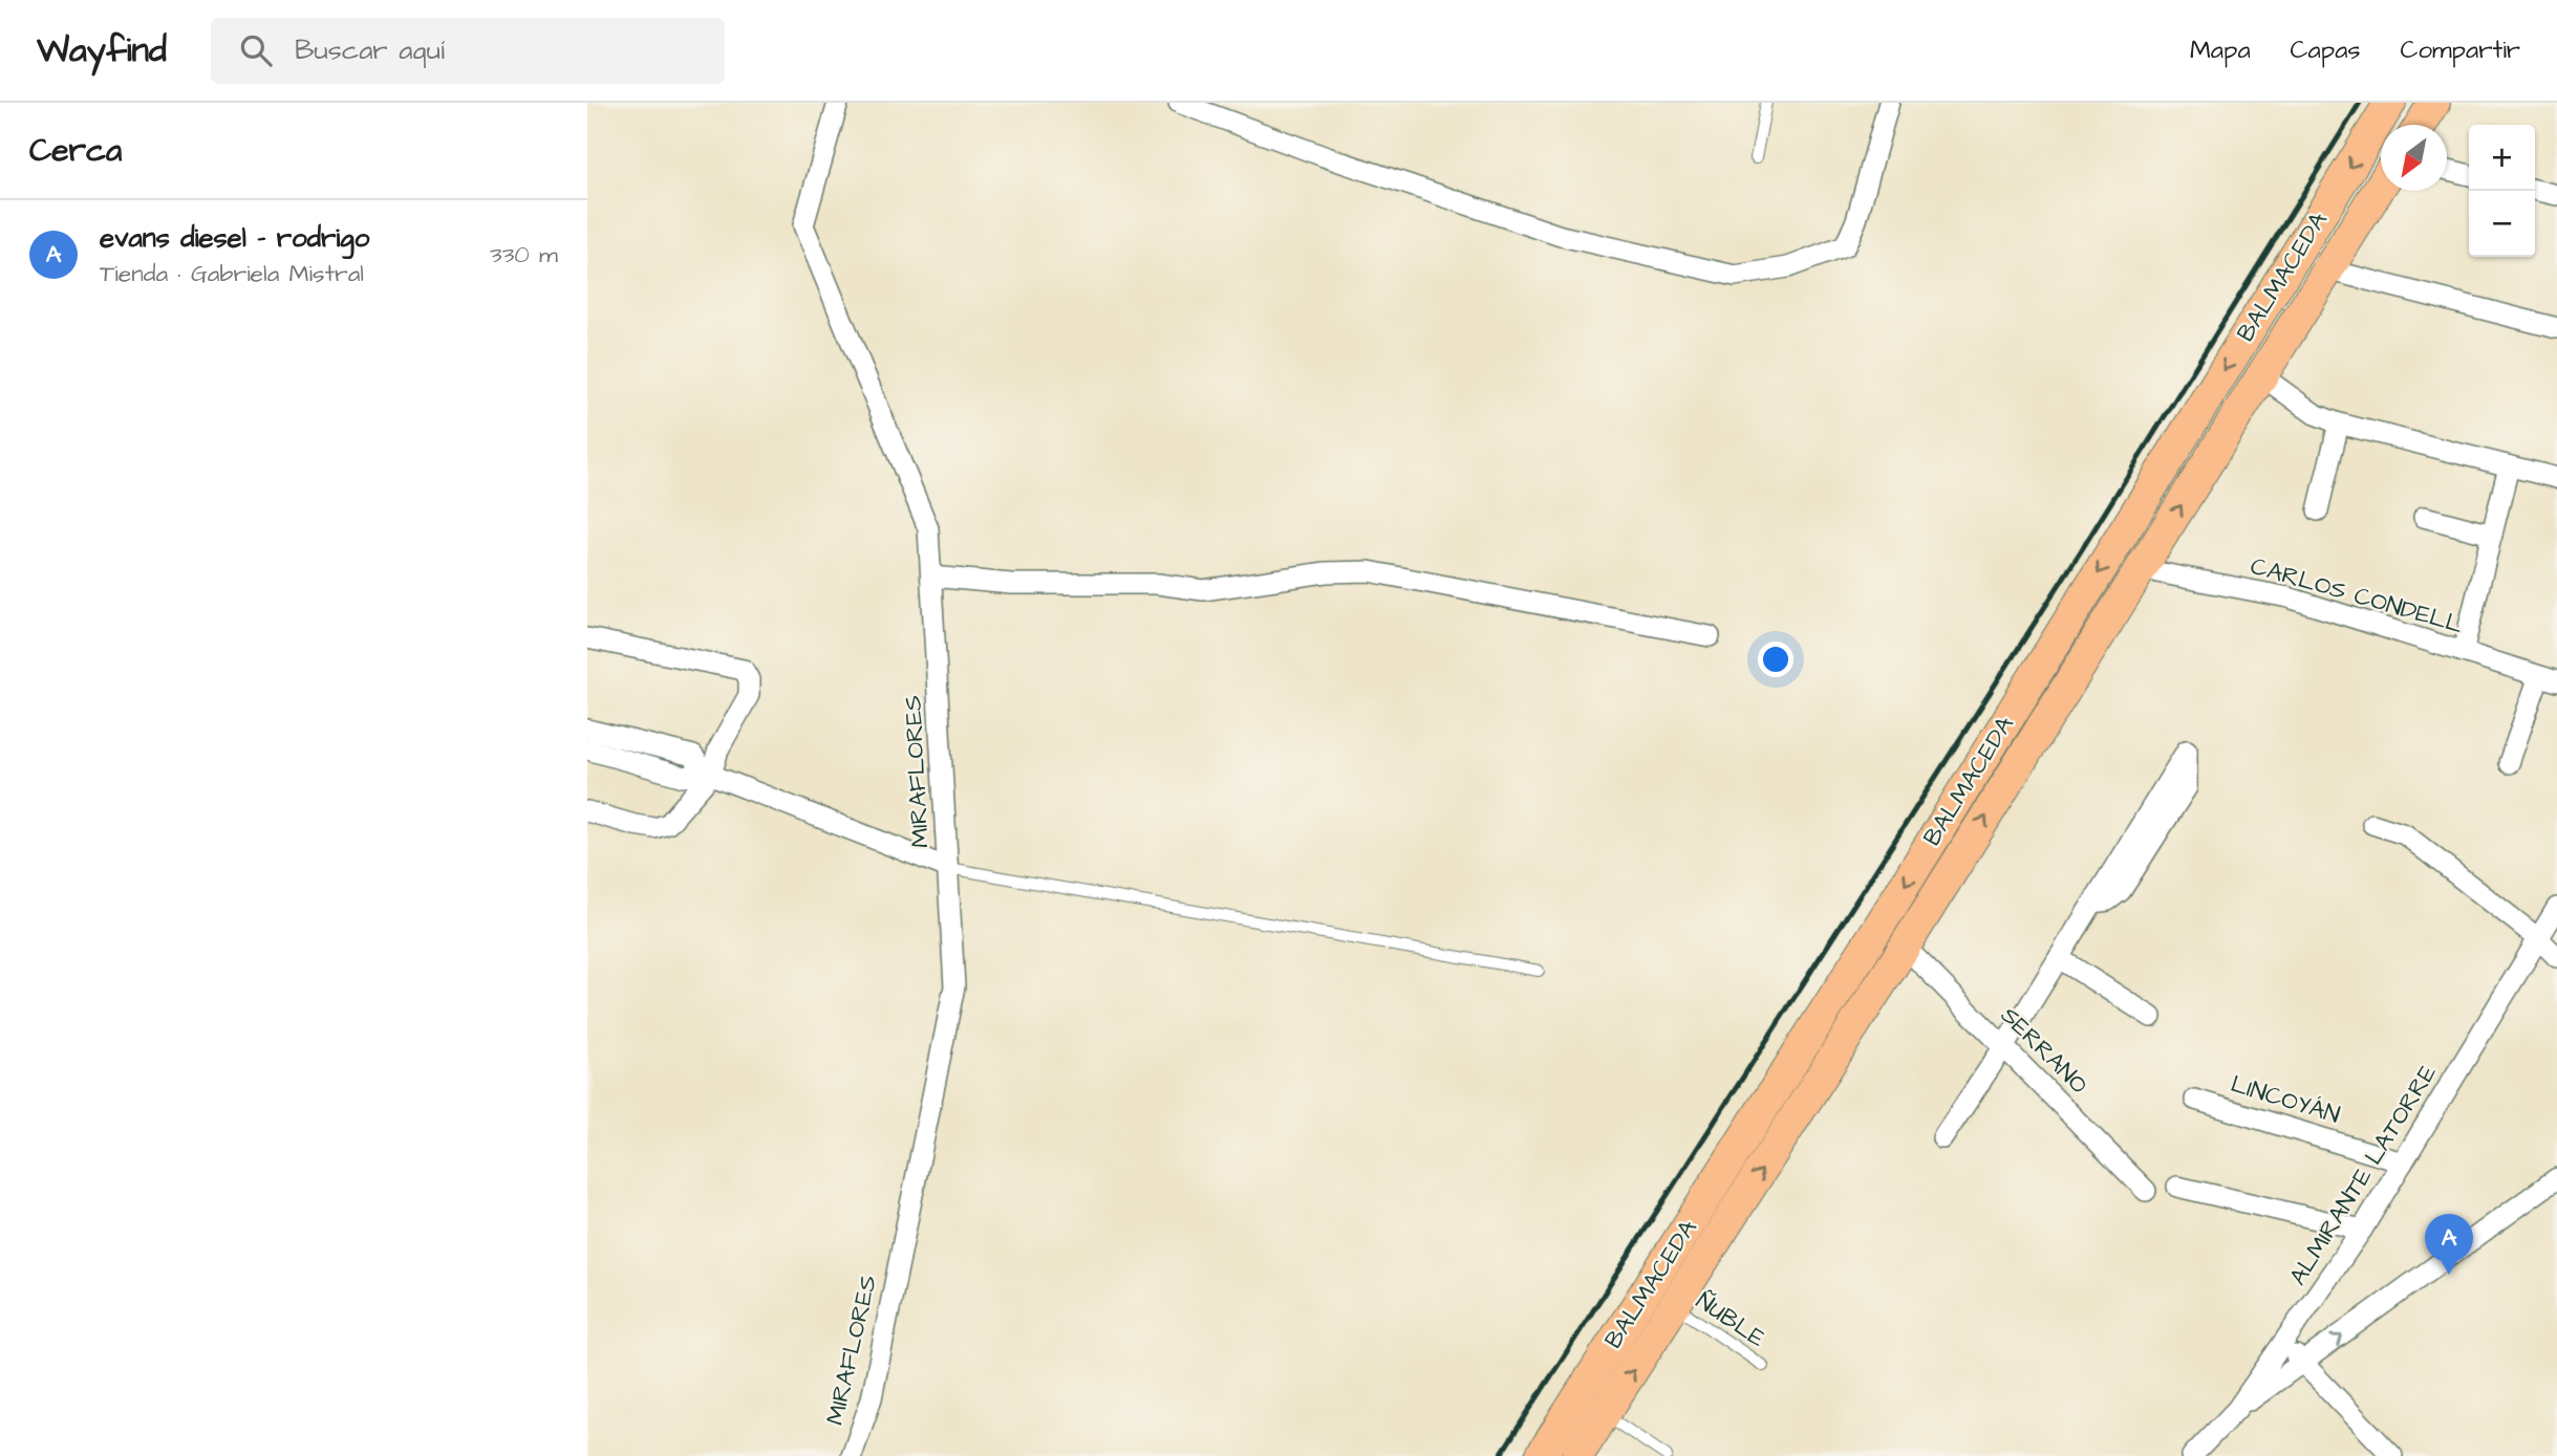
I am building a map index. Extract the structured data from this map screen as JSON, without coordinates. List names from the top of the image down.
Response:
{
  "streets": {
    "main road": ["BALMACEDA"],
    "street": [
      "CARLOS CONDELL",
      "MIRAFLORES",
      "SERRANO",
      "LINCOYÁN",
      "ALMIRANTE LATORRE"
    ],
    "lane": ["ÑUBLE"]
  },
  "crossings": [
    ["BALMACEDA", "CARLOS CONDELL"],
    ["BALMACEDA", "SERRANO"],
    ["BALMACEDA", "ÑUBLE"],
    ["LINCOYÁN", "ALMIRANTE LATORRE"]
  ],
  "north": "bottom left",
  "page": {
    "header": "Wayfind",
    "search": "Buscar aquí",
    "nav": ["Mapa", "Capas", "Compartir"],
    "heading": "Cerca",
    "map_buttons": ["+", "−"],
    "list": [
      {
        "mark": "A",
        "name": "evans diesel - rodrigo",
        "note": "Tienda · Gabriela Mistral",
        "value": "330 m"
      }
    ],
    "pins": "A"
  }
}
